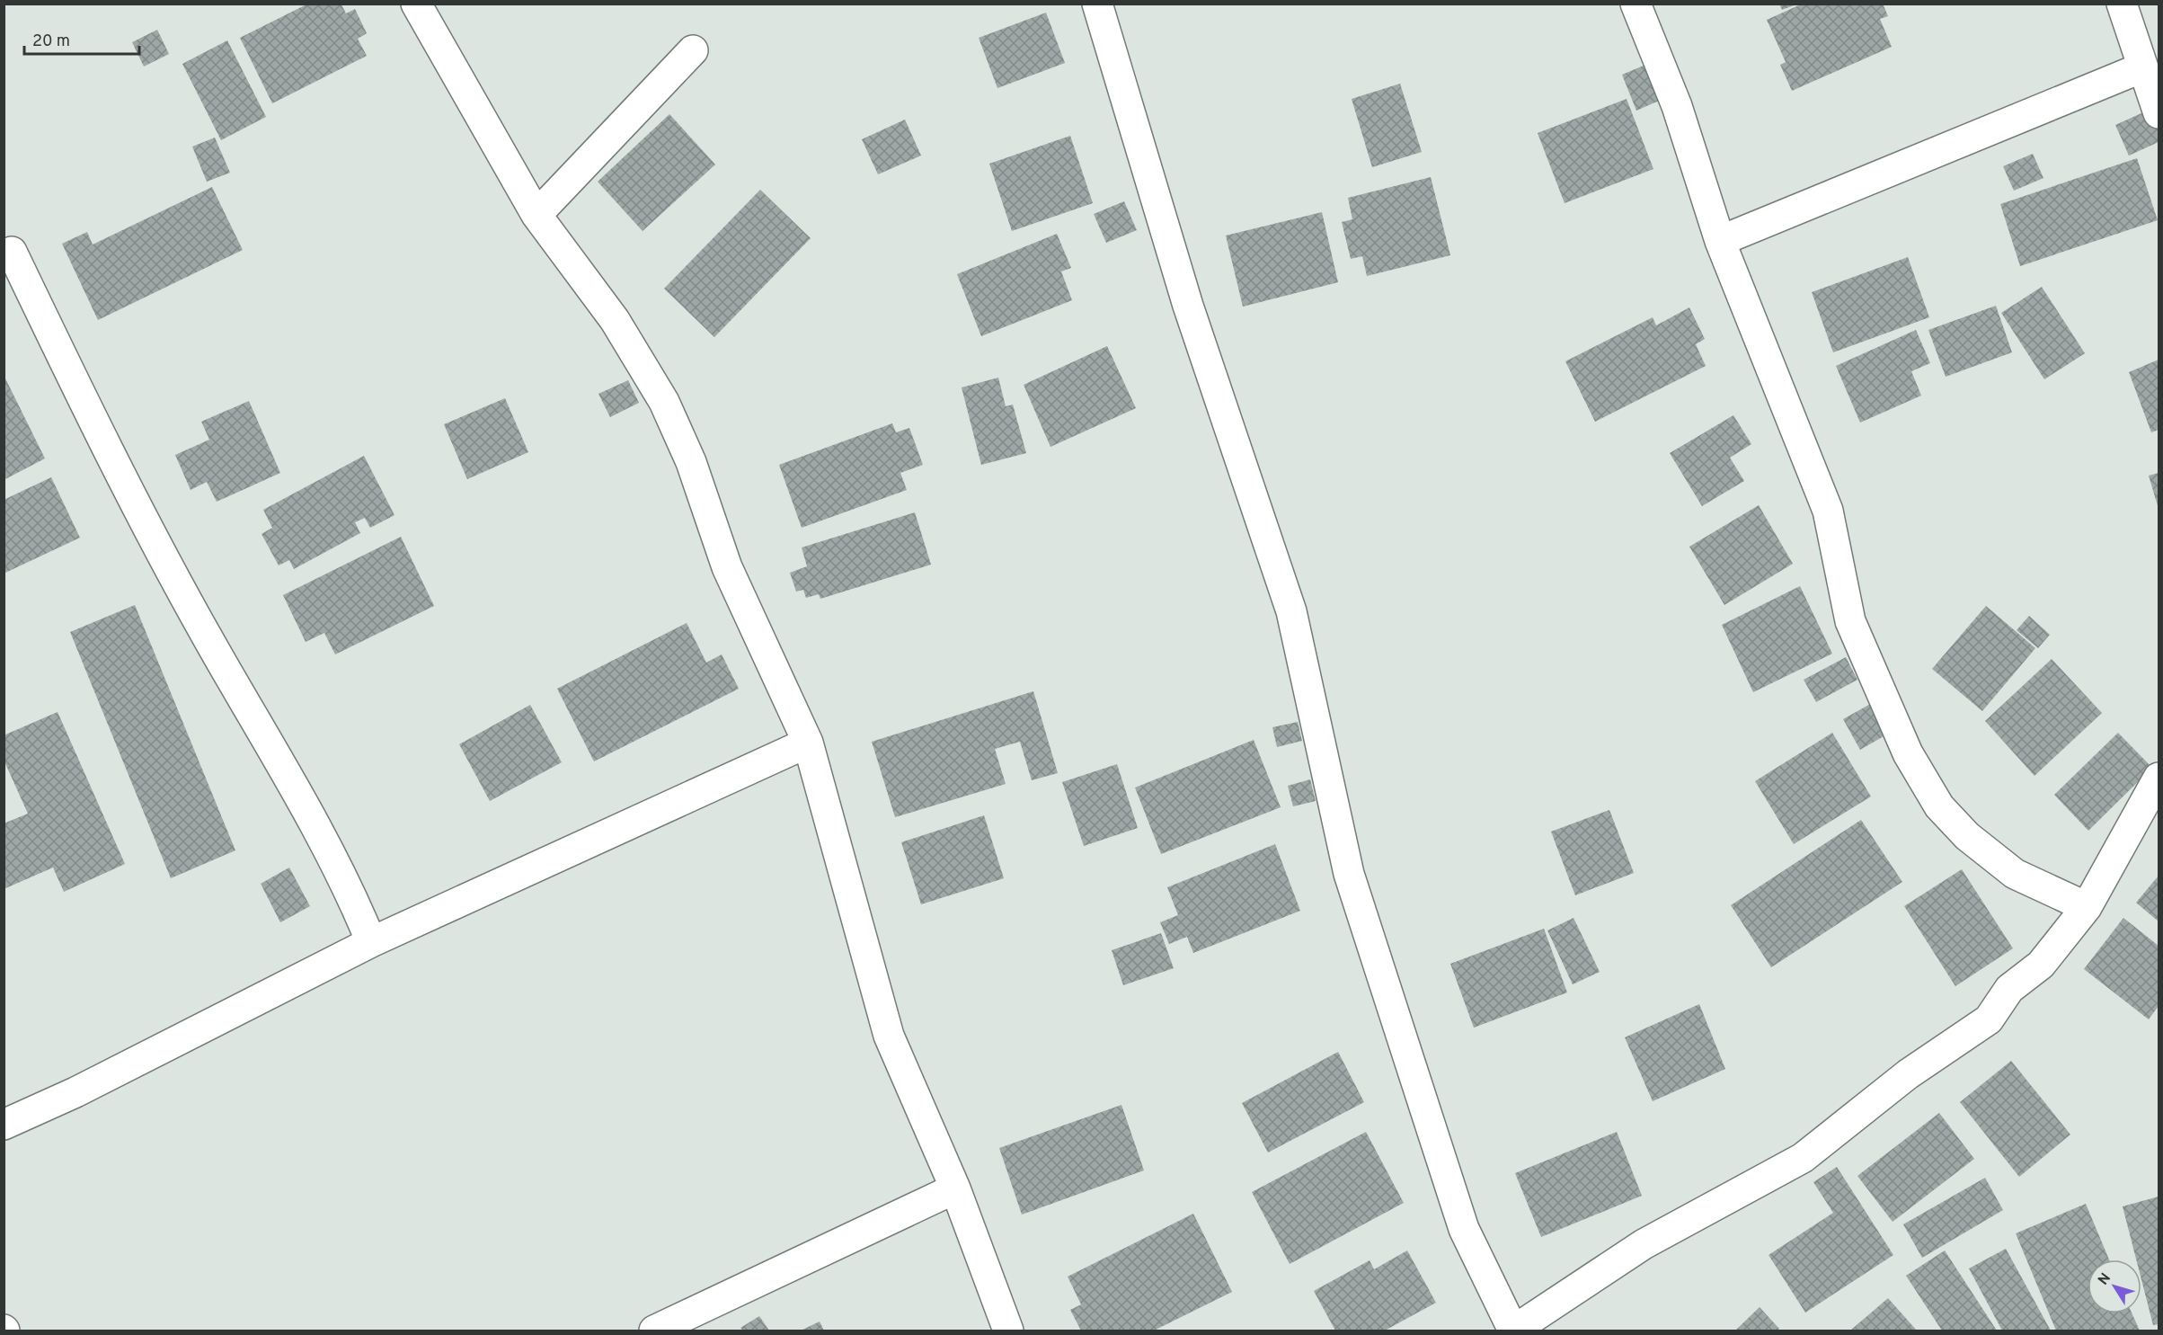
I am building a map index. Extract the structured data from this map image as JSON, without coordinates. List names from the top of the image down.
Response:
{
  "scale_bar": "20 m",
  "north": "top left"
}
